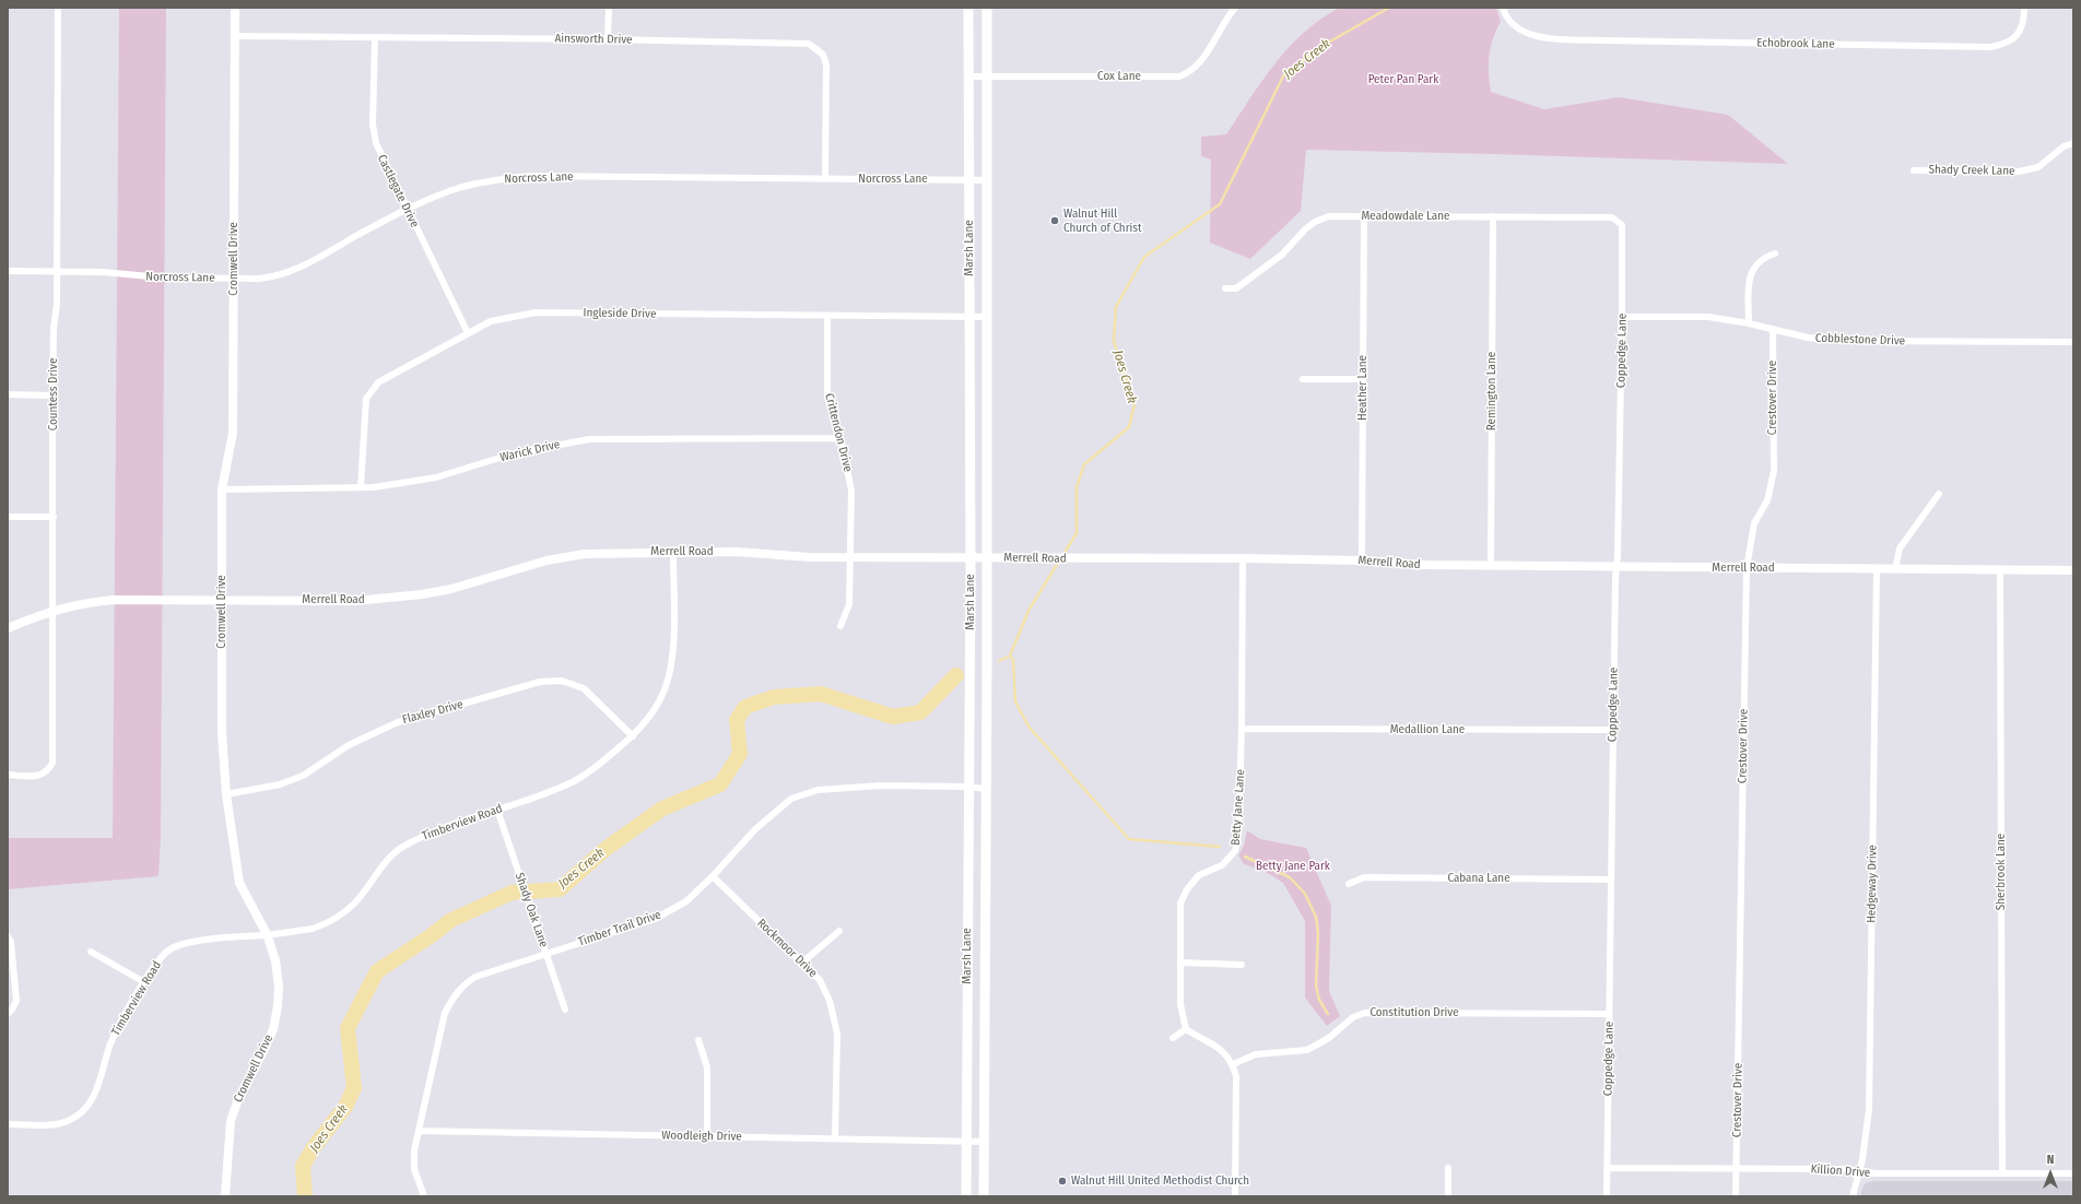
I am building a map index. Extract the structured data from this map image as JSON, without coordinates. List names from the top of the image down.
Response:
{
  "streets": {
    "main road": ["Marsh Lane"],
    "street": [
      "Ainsworth Drive",
      "Echobrook Lane",
      "Cox Lane",
      "Shady Creek Lane",
      "Norcross Lane",
      "Castlegate Drive",
      "Meadowdale Lane",
      "Cromwell Drive",
      "Ingleside Drive",
      "Cobblestone Drive",
      "Coppedge Lane",
      "Heather Lane",
      "Remington Lane",
      "Countess Drive",
      "Crestover Drive",
      "Crittendon Drive",
      "Warick Drive",
      "Merrell Road",
      "Flaxley Drive",
      "Medallion Lane",
      "Betty Jane Lane",
      "Timberview Road",
      "Sherbrook Lane",
      "Cabana Lane",
      "Hedgeway Drive",
      "Shady Oak Lane",
      "Timber Trail Drive",
      "Rockmoor Drive",
      "Constitution Drive",
      "Woodleigh Drive",
      "Killion Drive"
    ]
  },
  "crossings": [
    ["Ainsworth Drive", "Norcross Lane"],
    ["Ainsworth Drive", "Castlegate Drive"],
    ["Ainsworth Drive", "Cromwell Drive"],
    ["Cox Lane", "Marsh Lane"],
    ["Norcross Lane", "Castlegate Drive"],
    ["Norcross Lane", "Marsh Lane"],
    ["Norcross Lane", "Cromwell Drive"],
    ["Norcross Lane", "Countess Drive"],
    ["Castlegate Drive", "Ingleside Drive"],
    ["Meadowdale Lane", "Coppedge Lane"],
    ["Meadowdale Lane", "Heather Lane"],
    ["Meadowdale Lane", "Remington Lane"],
    ["Marsh Lane", "Ingleside Drive"],
    ["Marsh Lane", "Merrell Road"],
    ["Marsh Lane", "Timber Trail Drive"],
    ["Marsh Lane", "Woodleigh Drive"],
    ["Cromwell Drive", "Warick Drive"],
    ["Cromwell Drive", "Merrell Road"],
    ["Cromwell Drive", "Flaxley Drive"],
    ["Cromwell Drive", "Timberview Road"],
    ["Ingleside Drive", "Crittendon Drive"],
    ["Ingleside Drive", "Warick Drive"],
    ["Cobblestone Drive", "Coppedge Lane"],
    ["Cobblestone Drive", "Crestover Drive"],
    ["Coppedge Lane", "Merrell Road"],
    ["Coppedge Lane", "Medallion Lane"],
    ["Coppedge Lane", "Cabana Lane"],
    ["Coppedge Lane", "Constitution Drive"],
    ["Coppedge Lane", "Killion Drive"],
    ["Heather Lane", "Merrell Road"],
    ["Remington Lane", "Merrell Road"],
    ["Countess Drive", "Merrell Road"],
    ["Crestover Drive", "Merrell Road"],
    ["Crestover Drive", "Killion Drive"],
    ["Crittendon Drive", "Warick Drive"],
    ["Crittendon Drive", "Merrell Road"],
    ["Merrell Road", "Betty Jane Lane"],
    ["Merrell Road", "Timberview Road"],
    ["Merrell Road", "Sherbrook Lane"],
    ["Merrell Road", "Hedgeway Drive"],
    ["Flaxley Drive", "Timberview Road"],
    ["Medallion Lane", "Betty Jane Lane"],
    ["Timberview Road", "Shady Oak Lane"],
    ["Sherbrook Lane", "Killion Drive"],
    ["Hedgeway Drive", "Killion Drive"],
    ["Shady Oak Lane", "Timber Trail Drive"],
    ["Timber Trail Drive", "Rockmoor Drive"],
    ["Timber Trail Drive", "Woodleigh Drive"],
    ["Rockmoor Drive", "Woodleigh Drive"]
  ],
  "water": ["Joes Creek"],
  "parks": ["Peter Pan Park", "Betty Jane Park"],
  "places": ["Walnut Hill Church of Christ", "Walnut Hill United Methodist Church"],
  "north": "top"
}
